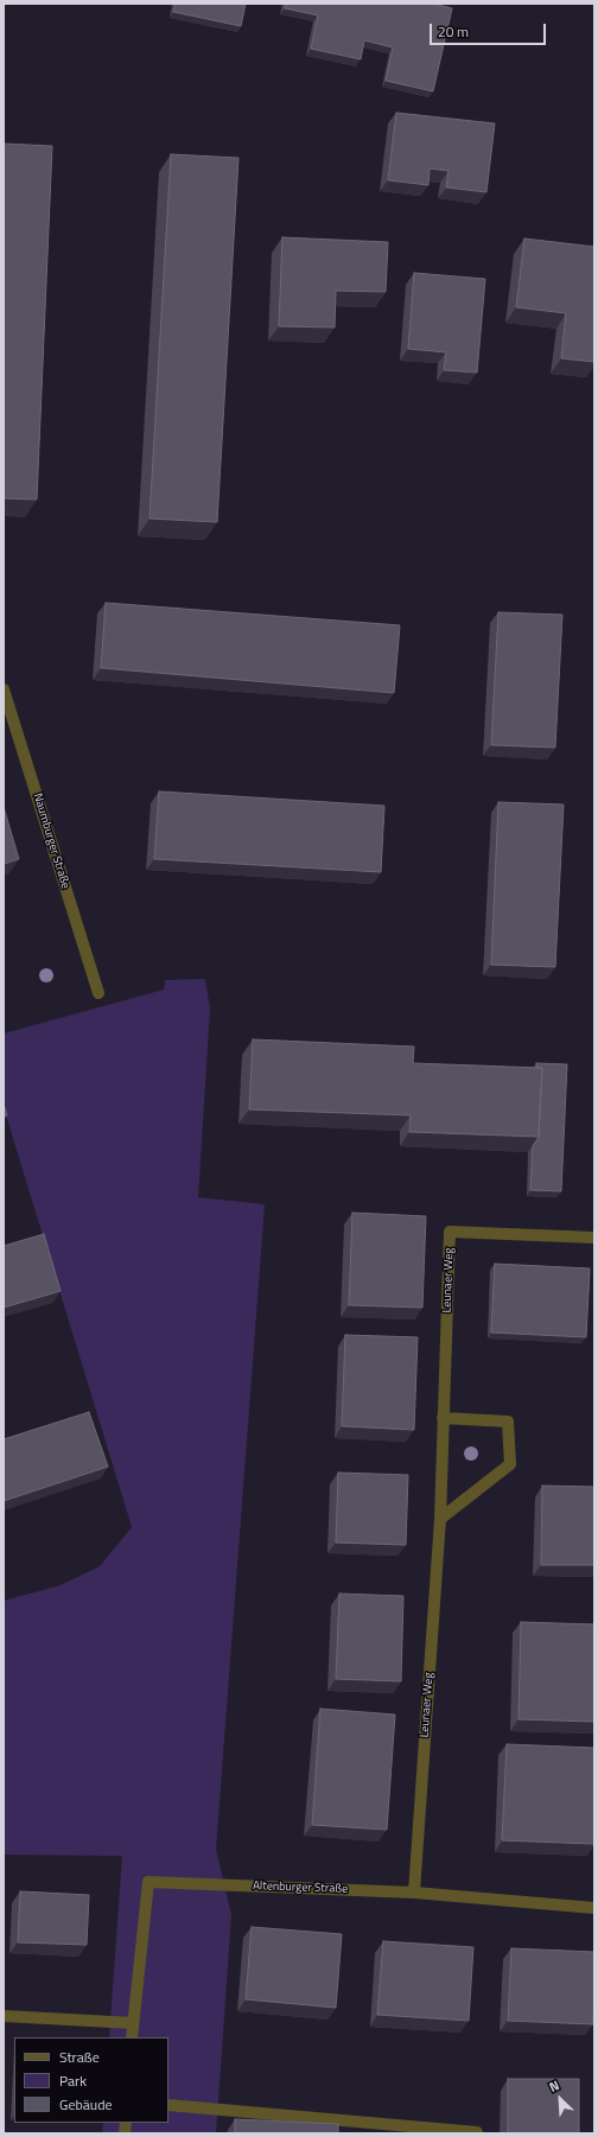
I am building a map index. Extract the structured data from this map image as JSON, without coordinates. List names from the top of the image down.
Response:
{
  "streets": {
    "street": ["Naumburger Straße", "Leunaer Weg", "Altenburger Straße"]
  },
  "crossings": [
    ["Leunaer Weg", "Altenburger Straße"]
  ],
  "legend": ["Straße", "Park", "Gebäude"],
  "scale_bar": "20 m",
  "north": "top left"
}
